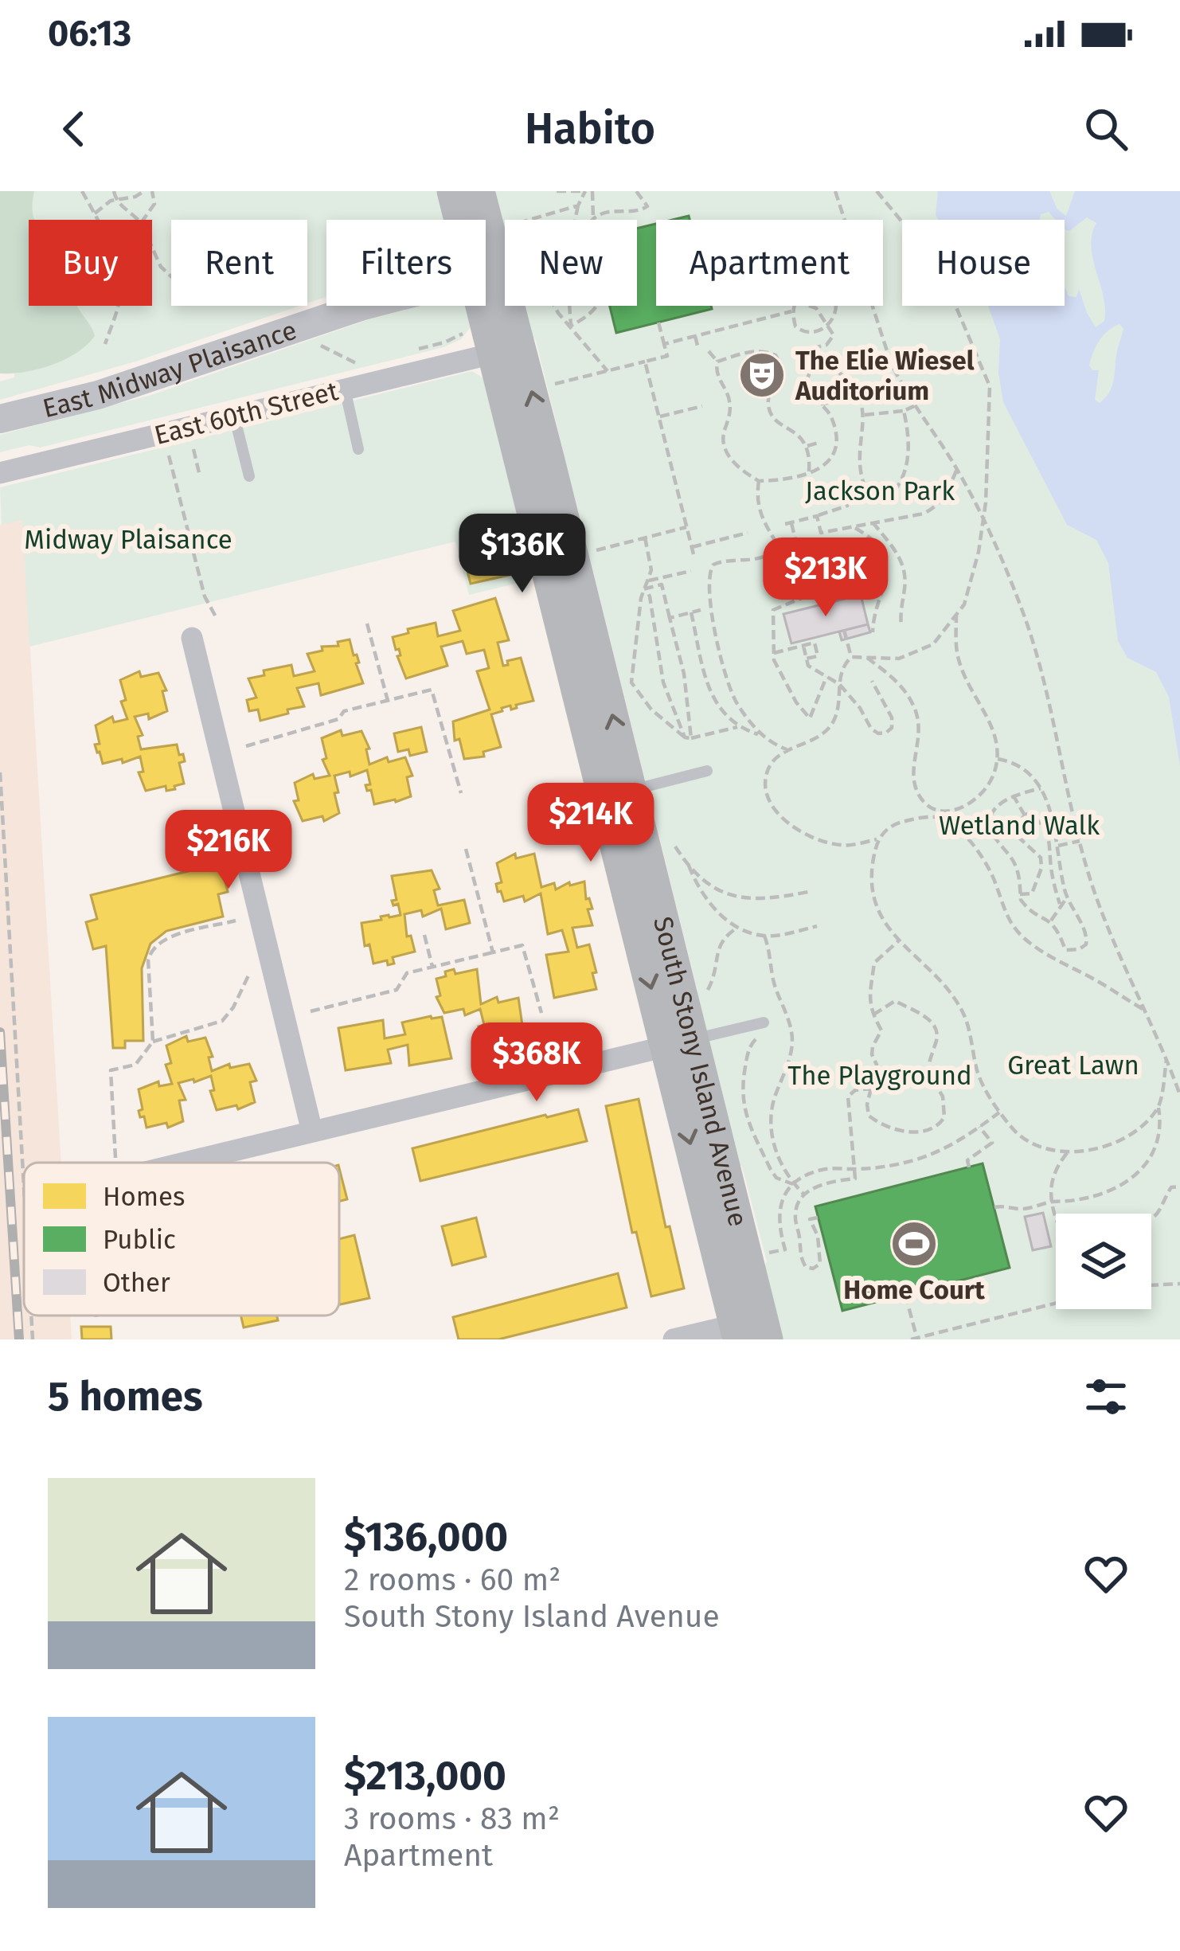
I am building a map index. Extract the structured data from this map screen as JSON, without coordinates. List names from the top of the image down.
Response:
{
  "streets": {
    "main road": ["South Stony Island Avenue"],
    "street": ["East Midway Plaisance", "East 60th Street"]
  },
  "crossings": [
    ["East Midway Plaisance", "South Stony Island Avenue"],
    ["East 60th Street", "South Stony Island Avenue"]
  ],
  "parks": [
    "Jackson Park",
    "Midway Plaisance",
    "Wetland Walk",
    "Great Lawn",
    "The Playground"
  ],
  "places": {
    "theatre": ["The Elie Wiesel Auditorium"],
    "sports": ["Home Court"]
  },
  "legend": ["Homes", "Public", "Other"],
  "page": {
    "status": "06:13",
    "header": "Habito",
    "chip": [
      "Buy",
      "Rent",
      "Filters",
      "New",
      "Apartment",
      "House"
    ],
    "price": [
      "$136K",
      "$213K",
      "$214K",
      "$216K",
      "$368K"
    ],
    "heading": "5 homes",
    "list": [
      {
        "name": "$136,000",
        "note": "2 rooms · 60 m² · South Stony Island Avenue"
      },
      {
        "name": "$213,000",
        "note": "3 rooms · 83 m² · Apartment"
      }
    ]
  }
}
